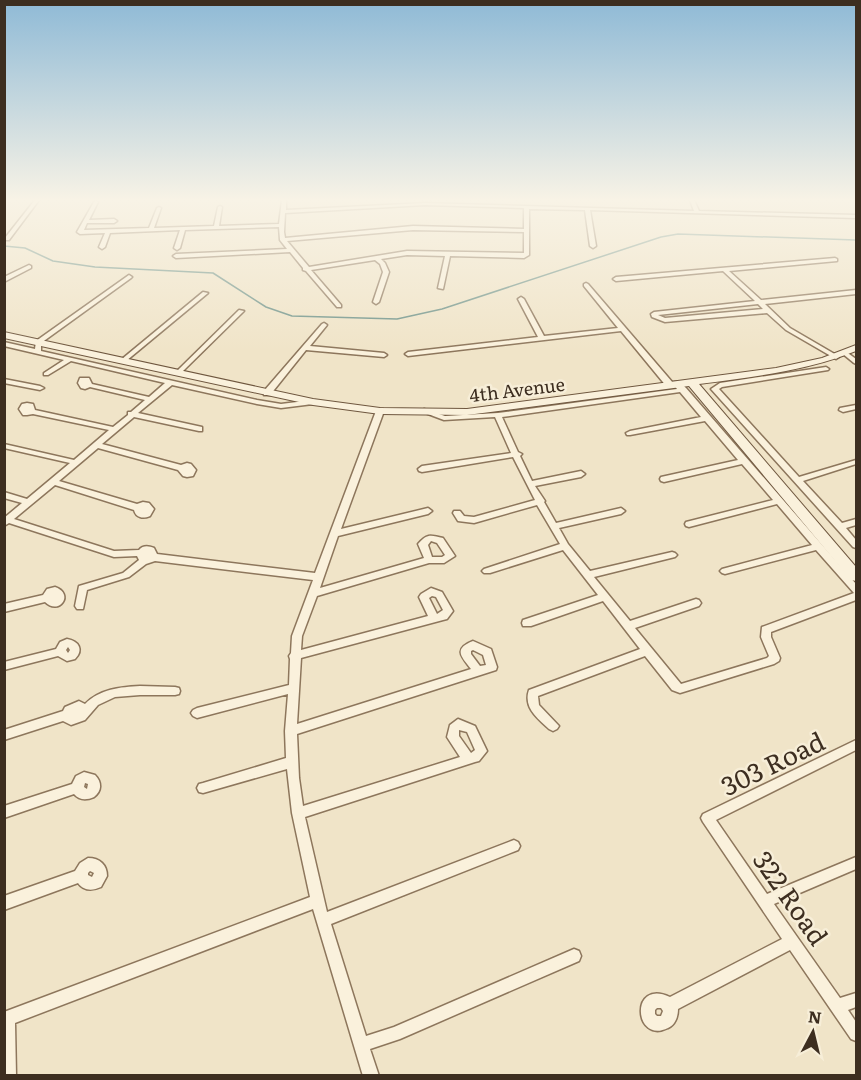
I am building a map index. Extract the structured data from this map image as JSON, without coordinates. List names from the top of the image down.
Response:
{
  "streets": {
    "main road": ["4th Avenue"],
    "street": ["303 Road", "322 Road"]
  },
  "crossings": [
    ["303 Road", "322 Road"]
  ],
  "north": "top"
}
